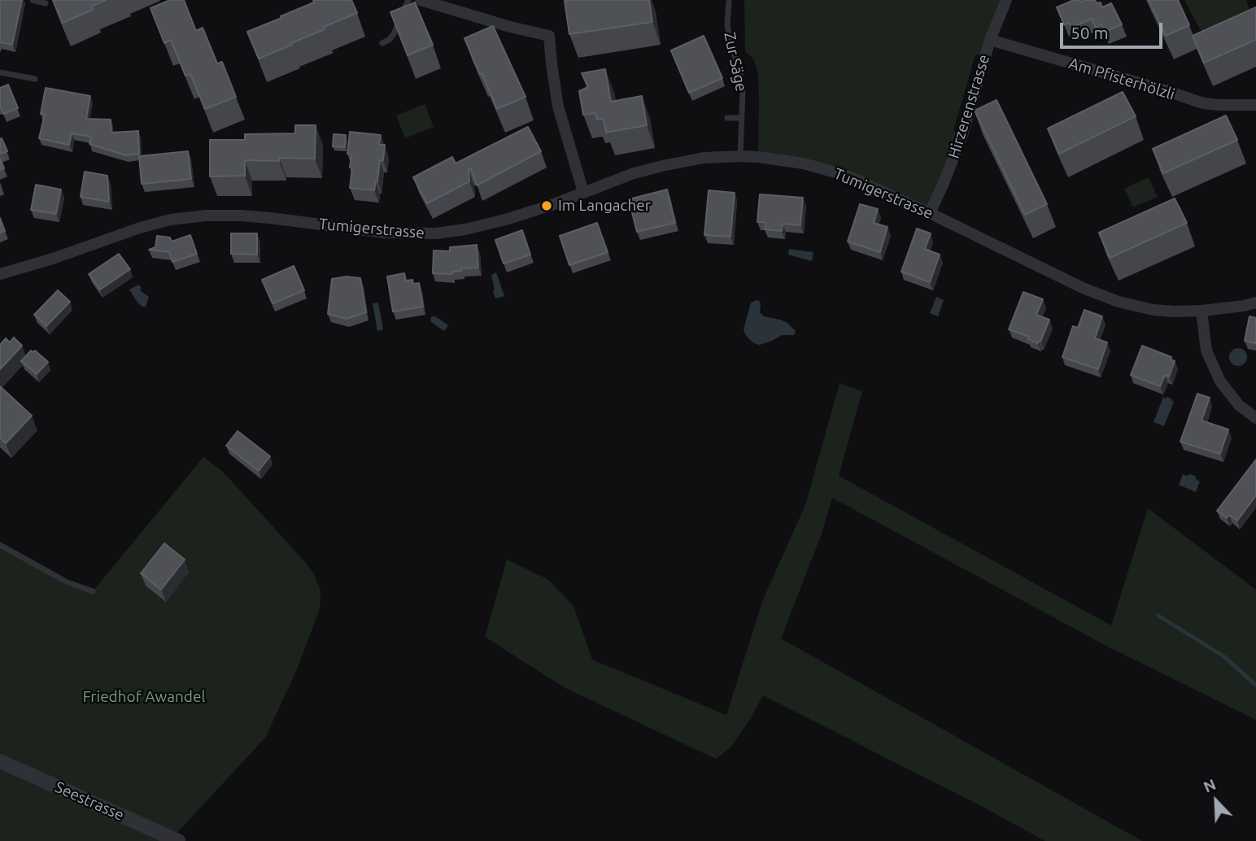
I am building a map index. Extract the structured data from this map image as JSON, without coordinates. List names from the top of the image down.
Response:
{
  "streets": {
    "street": [
      "Am Pfisterhölzli",
      "Hirzerenstrasse",
      "Tumigerstrasse",
      "Seestrasse"
    ],
    "lane": ["Zur Säge"]
  },
  "crossings": [
    ["Zur Säge", "Tumigerstrasse"],
    ["Am Pfisterhölzli", "Hirzerenstrasse"],
    ["Hirzerenstrasse", "Tumigerstrasse"]
  ],
  "parks": ["Friedhof Awandel"],
  "places": ["Im Langacher"],
  "scale_bar": "50 m",
  "north": "top left"
}
